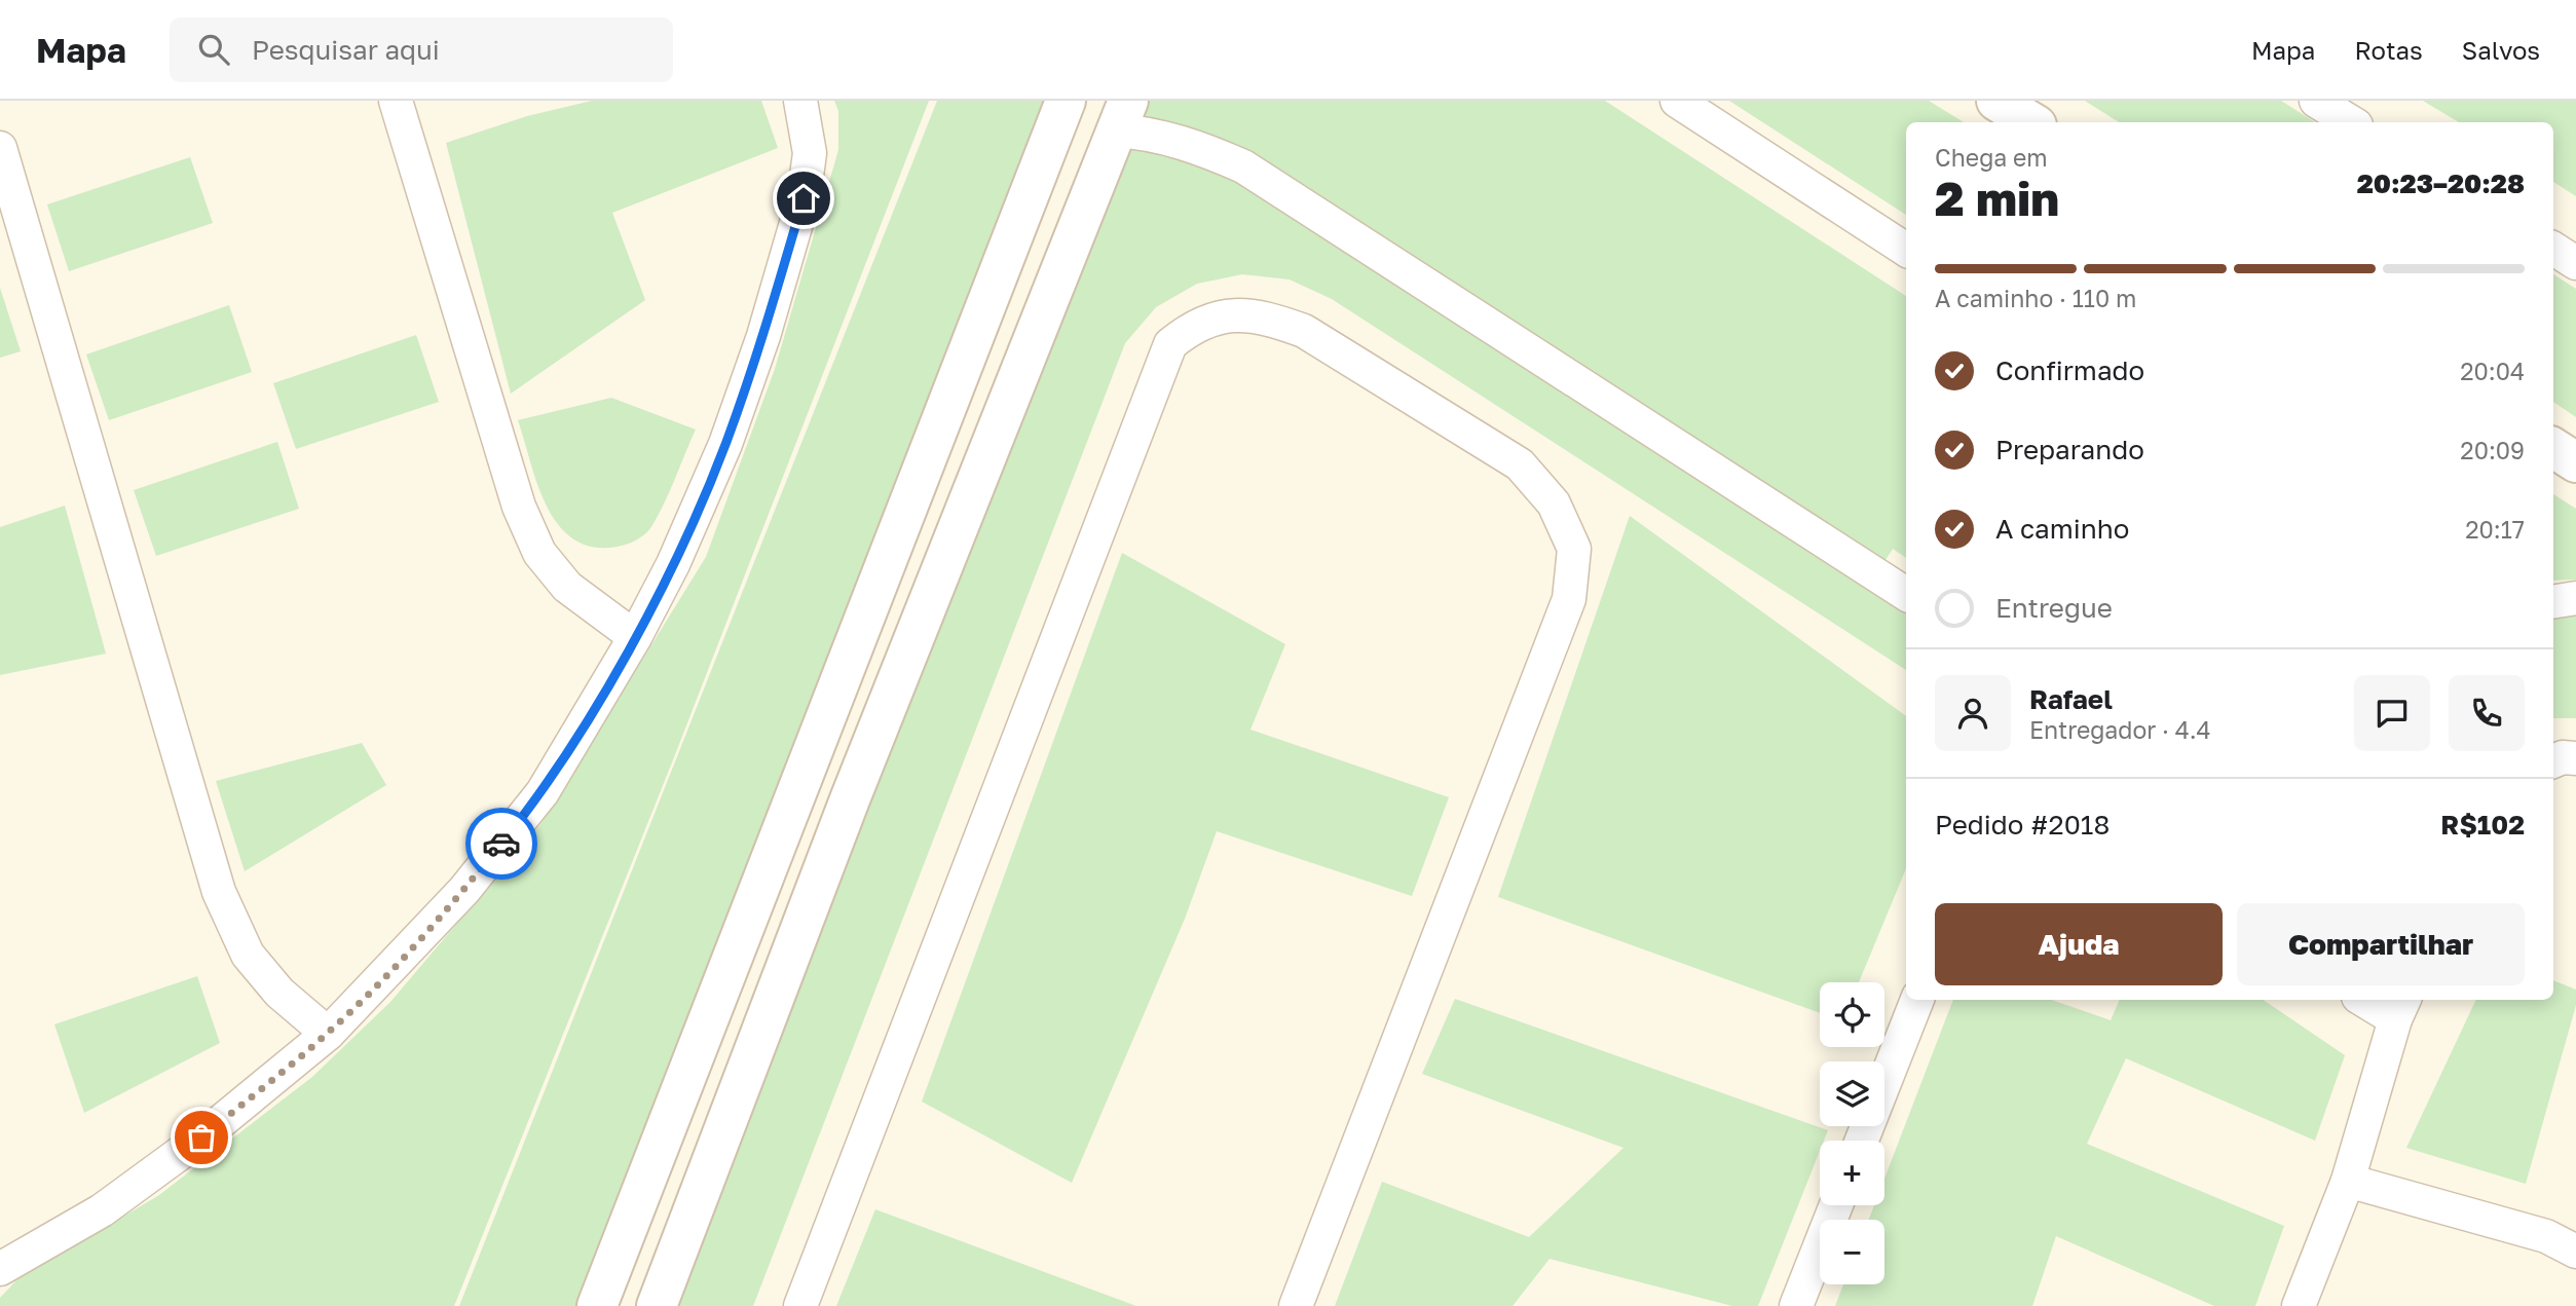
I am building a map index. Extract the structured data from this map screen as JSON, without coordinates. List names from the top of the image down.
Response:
{
  "page": {
    "header": "Mapa",
    "search": "Pesquisar aqui",
    "nav": ["Mapa", "Rotas", "Salvos"],
    "heading": ["2 min", "Chega em", "20:23–20:28"],
    "panel": [
      "Rafael",
      "Entregador · 4.4",
      "Pedido #2018",
      "R$102"
    ],
    "bar": "A caminho · 110 m",
    "list": [
      ["Confirmado", "20:04"],
      ["Preparando", "20:09"],
      ["A caminho", "20:17"],
      "Entregue"
    ],
    "buttons": ["Ajuda", "Compartilhar"],
    "map_buttons": ["+", "−"]
  }
}
